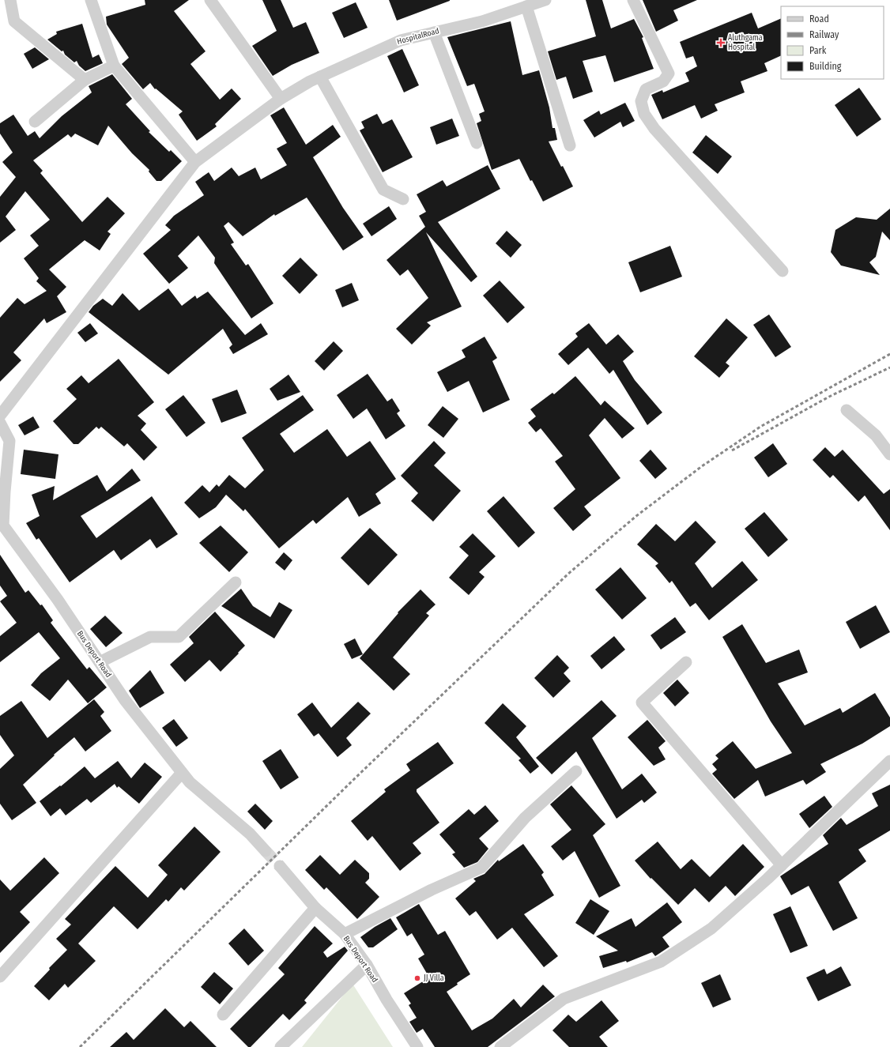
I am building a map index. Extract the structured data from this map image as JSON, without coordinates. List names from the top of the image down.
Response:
{
  "streets": {
    "street": ["HospitalRoad", "Bus Deport Road"]
  },
  "places": {
    "health": ["Aluthgama Hospital"],
    "other": ["JJ Villa"]
  },
  "legend": [
    "Road",
    "Railway",
    "Park",
    "Building"
  ]
}
